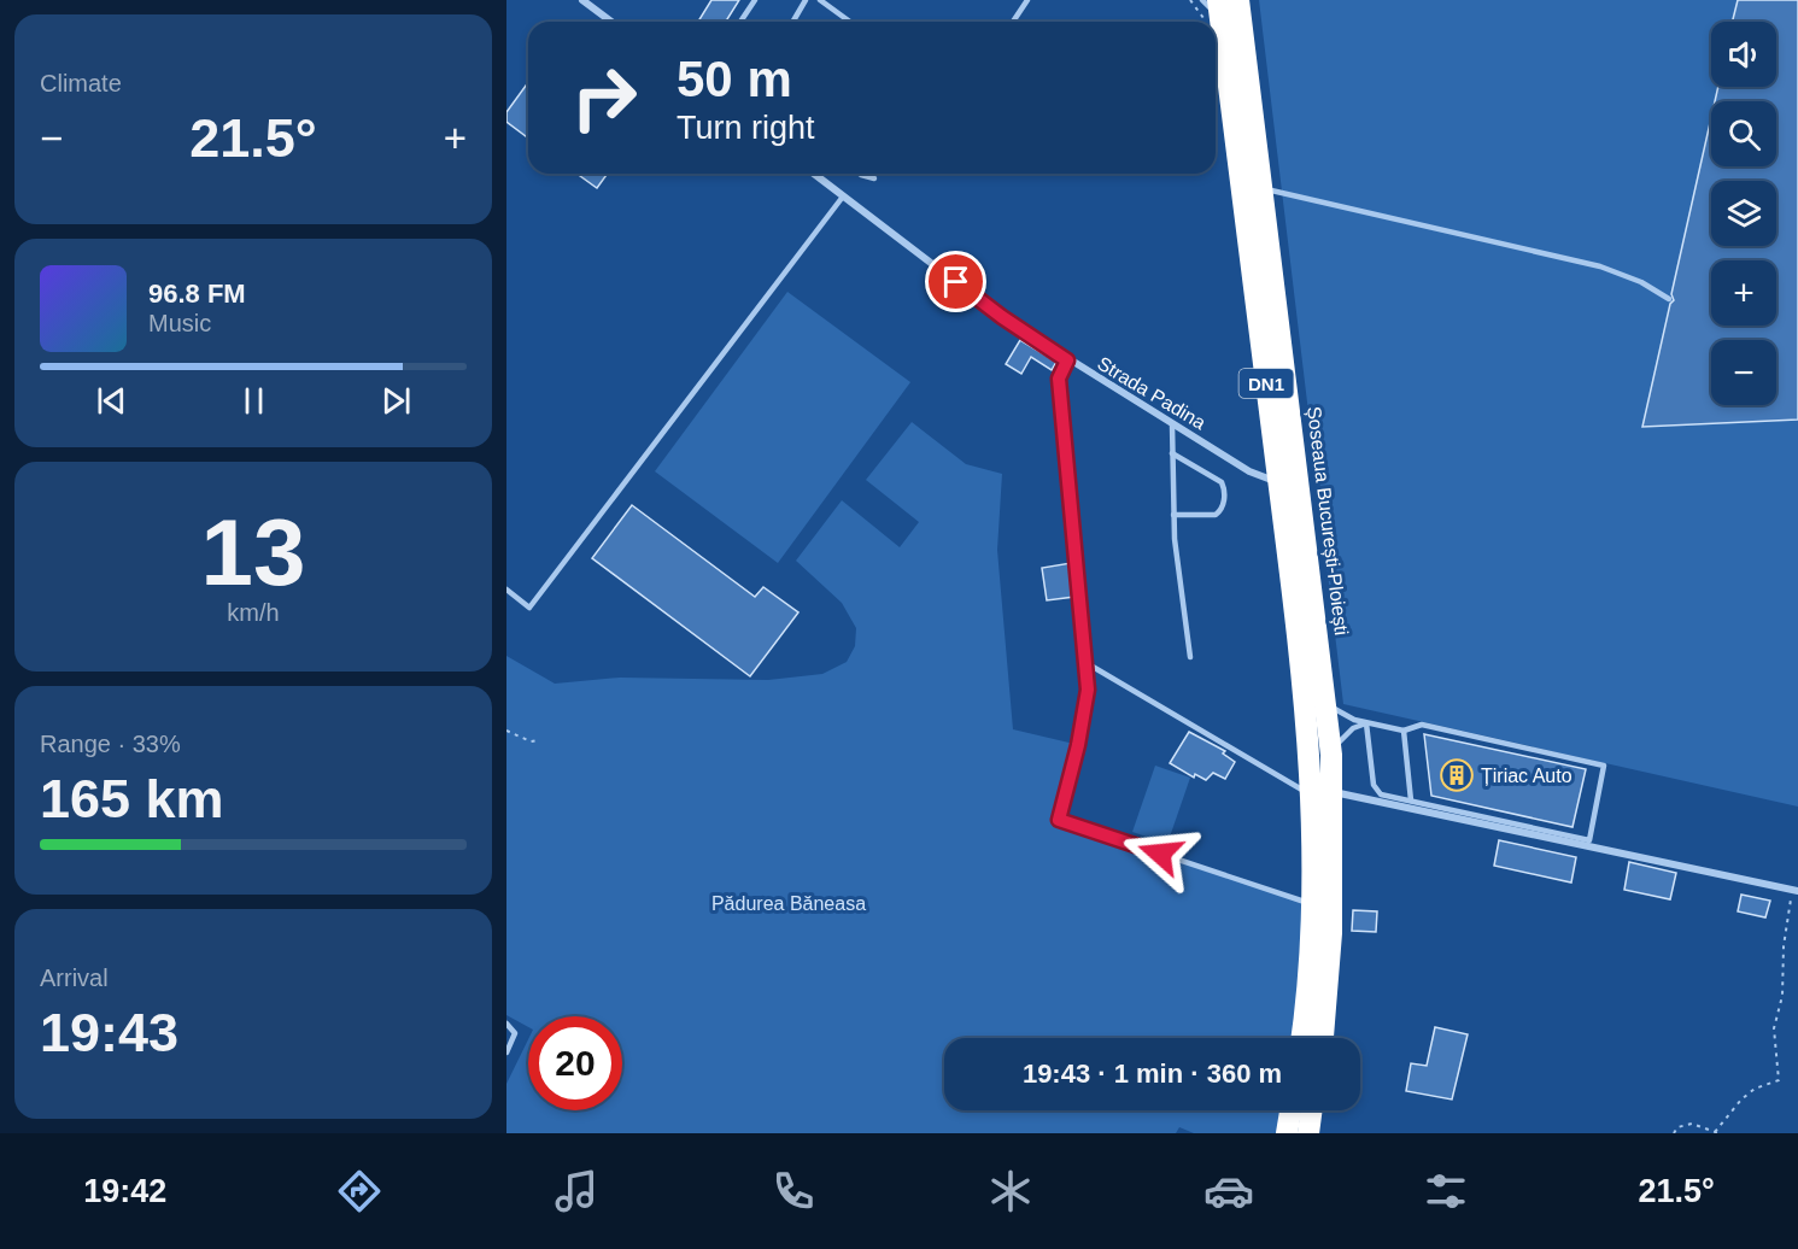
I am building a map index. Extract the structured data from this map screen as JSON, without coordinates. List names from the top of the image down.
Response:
{
  "streets": {
    "highway": ["DN1", "Șoseaua București-Ploiești"],
    "street": ["Strada Padina"]
  },
  "crossings": [
    ["Strada Padina", "Șoseaua București-Ploiești"]
  ],
  "parks": ["Pădurea Băneasa"],
  "places": {
    "building": ["Țiriac Auto"]
  },
  "page": {
    "tile": [
      "Climate",
      ["13", "km/h"],
      ["Range · 33%", "165 km"],
      ["Arrival", "19:43"]
    ],
    "map_buttons": ["+", "−"],
    "turn": ["50 m", "Turn right"],
    "heat": ["−", "21.5°", "+"],
    "song": ["96.8 FM", "Music"],
    "limit": "20",
    "trip": "19:43 · 1 min · 360 m",
    "tabs": ["19:42", "21.5°"]
  }
}
